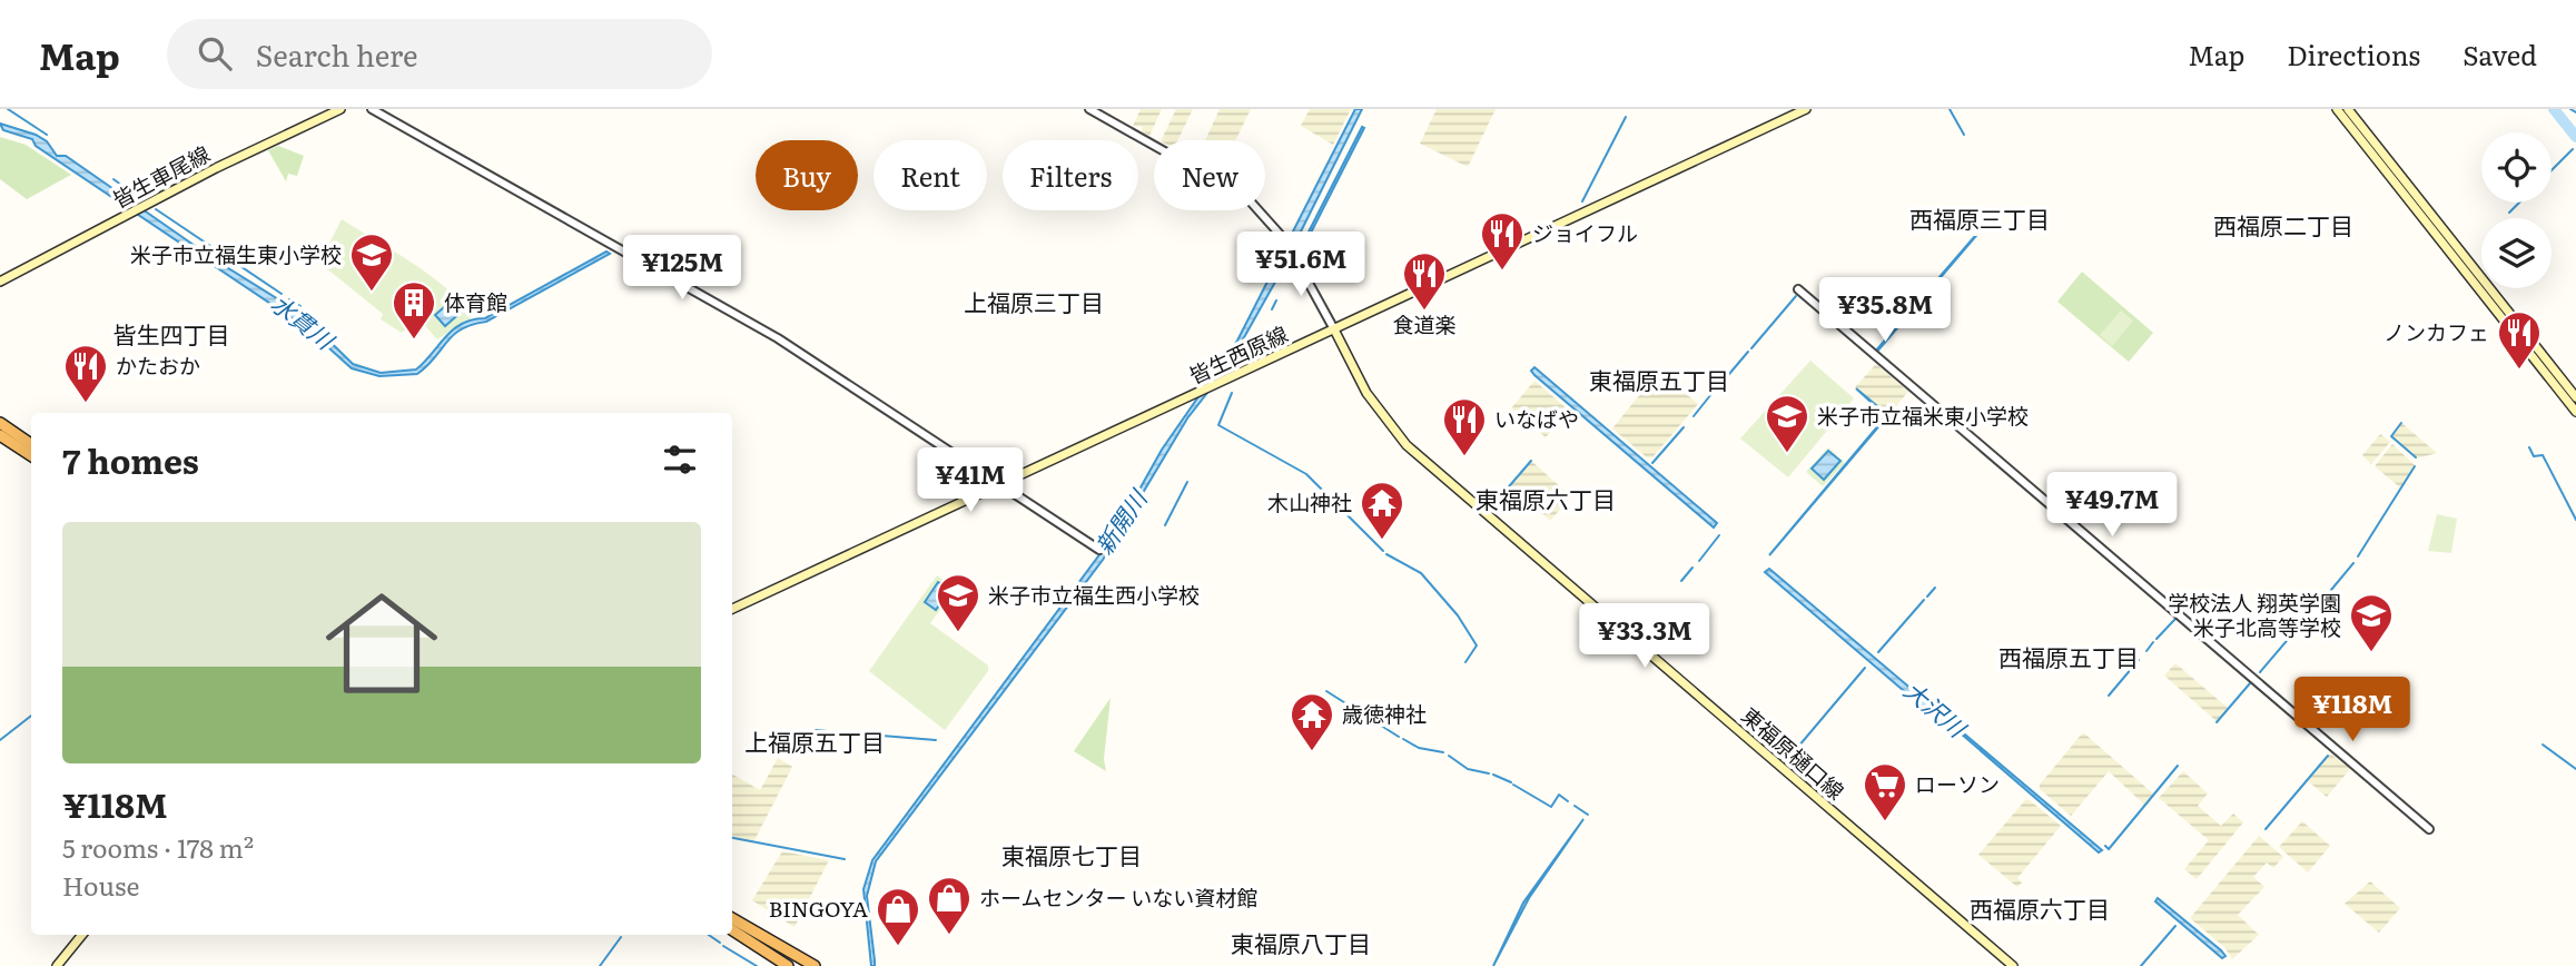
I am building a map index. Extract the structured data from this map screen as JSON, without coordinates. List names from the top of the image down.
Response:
{
  "streets": {
    "main road": ["皆生車尾線", "皆生西原線", "東福原樋口線"]
  },
  "crossings": [
    ["皆生西原線", "東福原樋口線"]
  ],
  "districts": [
    "西福原三丁目",
    "西福原二丁目",
    "上福原三丁目",
    "皆生四丁目",
    "東福原五丁目",
    "東福原六丁目",
    "西福原五丁目",
    "上福原五丁目",
    "東福原七丁目",
    "西福原六丁目",
    "東福原八丁目"
  ],
  "water": ["水貫川", "新開川", "大沢川"],
  "places": {
    "restaurant": [
      "ジョイフル",
      "食道楽",
      "ノンカフェ",
      "かたおか",
      "いなばや"
    ],
    "school or university": [
      "米子市立福生東小学校",
      "米子市立福米東小学校",
      "米子市立福生西小学校",
      "学校法人 翔英学園 米子北高等学校"
    ],
    "building": ["体育館"],
    "temple": ["木山神社", "歳徳神社"],
    "supermarket": ["ローソン"],
    "shop": ["ホームセンター いない資材館", "BINGOYA"]
  },
  "page": {
    "header": "Map",
    "search": "Search here",
    "nav": ["Map", "Directions", "Saved"],
    "chip": [
      "Buy",
      "Rent",
      "Filters",
      "New"
    ],
    "price": [
      "¥51.6M",
      "¥125M",
      "¥35.8M",
      "¥41M",
      "¥49.7M",
      "¥33.3M",
      "¥118M"
    ],
    "heading": "7 homes",
    "list": [
      {
        "name": "¥118M",
        "note": "5 rooms · 178 m² · House"
      }
    ]
  }
}
